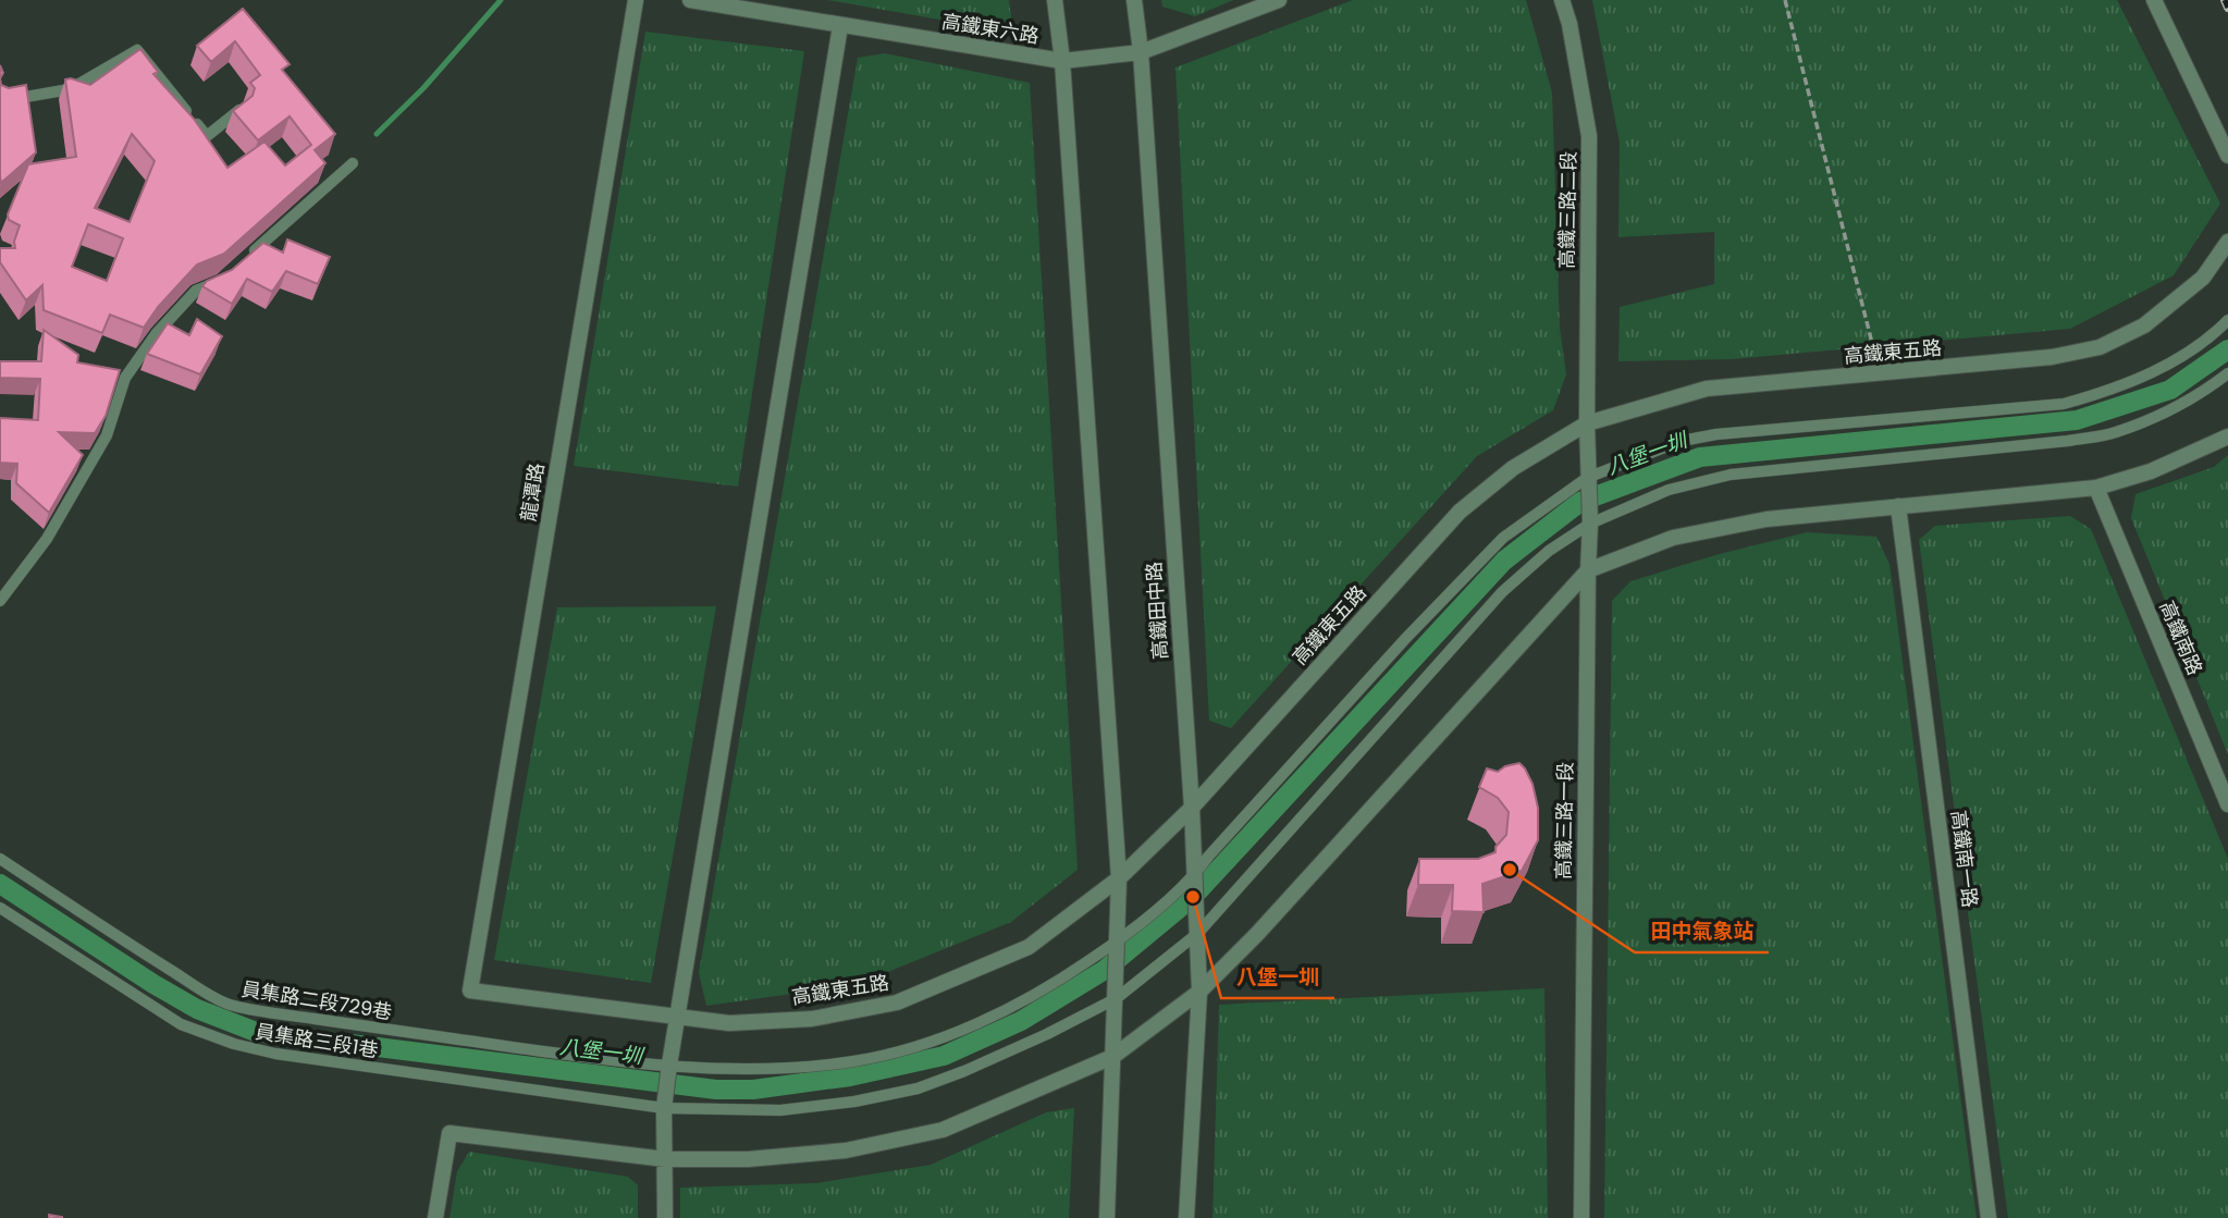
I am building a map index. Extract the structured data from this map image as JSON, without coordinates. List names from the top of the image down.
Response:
{
  "streets": {
    "street": [
      "高鐵東六路",
      "高鐵三路二段",
      "高鐵東五路",
      "龍潭路",
      "高鐵田中路",
      "高鐵南路",
      "高鐵三路一段",
      "高鐵南一路"
    ],
    "lane": ["員集路二段729巷", "員集路三段1巷"]
  },
  "crossings": [
    ["高鐵東六路", "高鐵田中路"],
    ["高鐵三路二段", "高鐵東五路"],
    ["高鐵三路二段", "高鐵三路一段"],
    ["高鐵東五路", "龍潭路"],
    ["高鐵東五路", "高鐵田中路"],
    ["高鐵東五路", "高鐵三路一段"],
    ["高鐵田中路", "員集路二段729巷"],
    ["高鐵田中路", "員集路三段1巷"],
    ["高鐵三路一段", "員集路二段729巷"],
    ["高鐵三路一段", "員集路三段1巷"]
  ],
  "water": ["八堡一圳"],
  "places": ["田中氣象站", "八堡一圳"]
}
